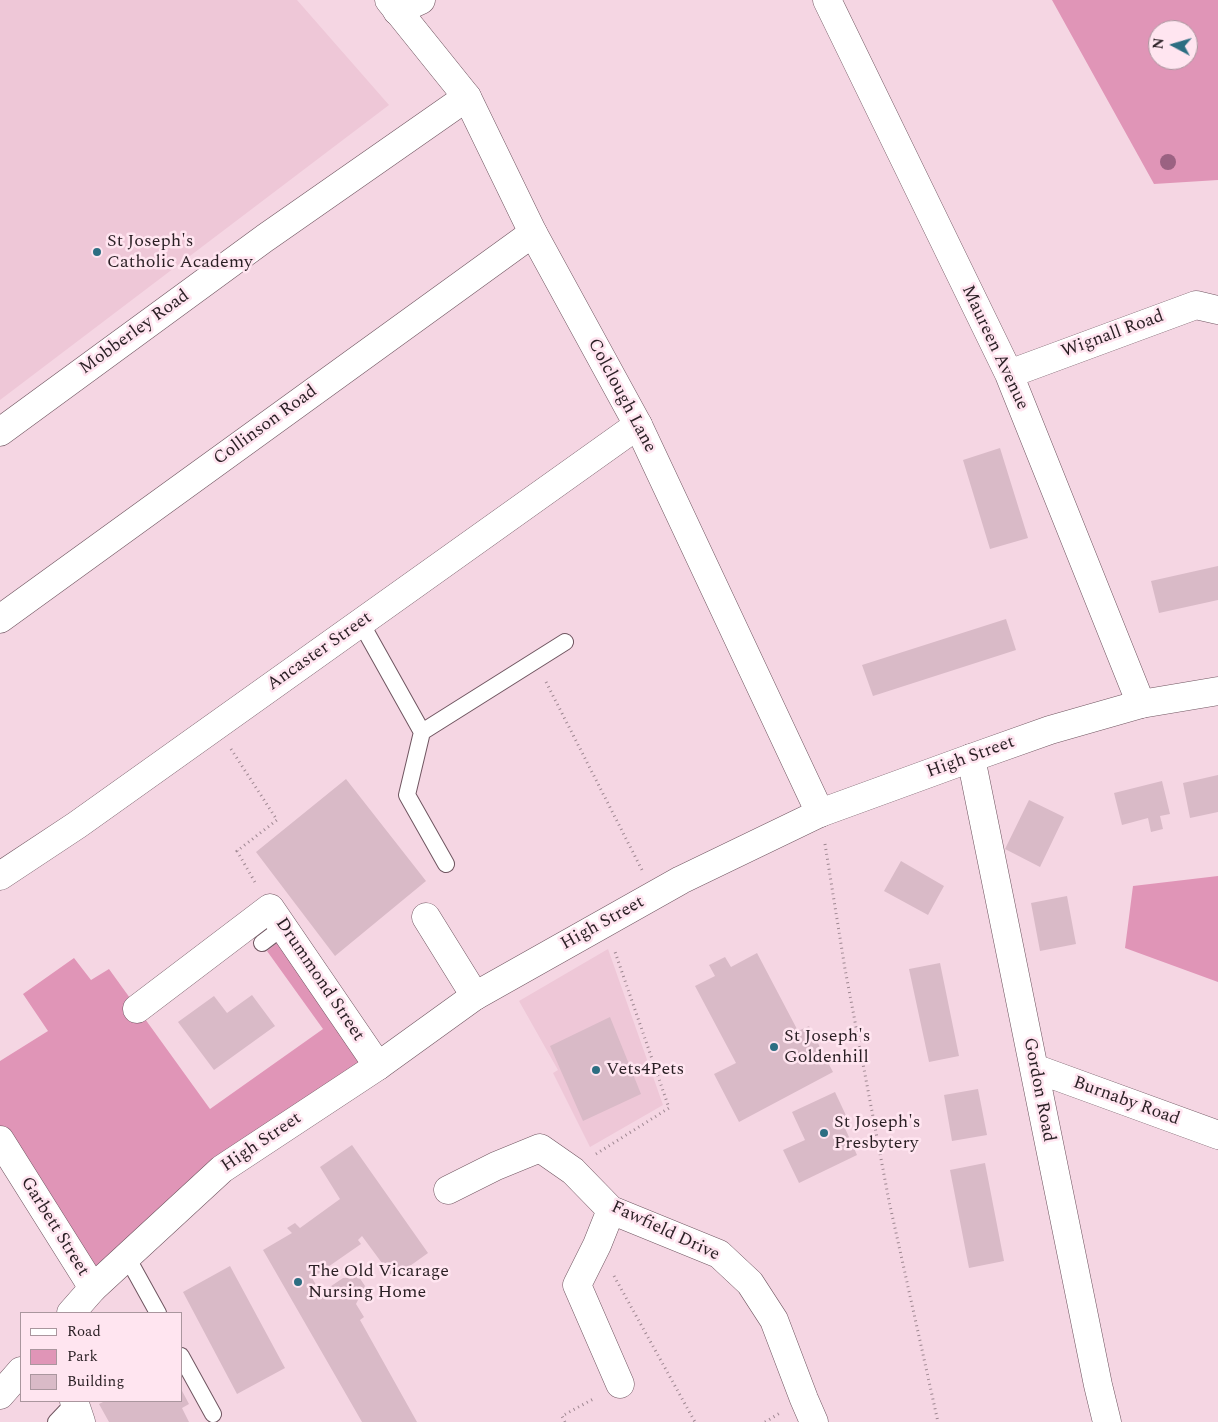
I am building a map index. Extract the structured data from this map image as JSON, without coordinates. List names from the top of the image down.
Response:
{
  "streets": {
    "street": [
      "Mobberley Road",
      "Wignall Road",
      "Maureen Avenue",
      "Colclough Lane",
      "Collinson Road",
      "Ancaster Street",
      "High Street",
      "Drummond Street",
      "Gordon Road",
      "Burnaby Road",
      "Garbett Street",
      "Fawfield Drive"
    ]
  },
  "crossings": [
    ["Mobberley Road", "Colclough Lane"],
    ["Wignall Road", "Maureen Avenue"],
    ["Maureen Avenue", "High Street"],
    ["Colclough Lane", "Collinson Road"],
    ["Colclough Lane", "Ancaster Street"],
    ["Colclough Lane", "High Street"],
    ["High Street", "Drummond Street"],
    ["High Street", "Gordon Road"],
    ["High Street", "Garbett Street"],
    ["Gordon Road", "Burnaby Road"]
  ],
  "places": [
    "St Joseph's Catholic Academy",
    "St Joseph's Goldenhill",
    "Vets4Pets",
    "St Joseph's Presbytery",
    "The Old Vicarage Nursing Home"
  ],
  "legend": ["Road", "Park", "Building"],
  "north": "left"
}
